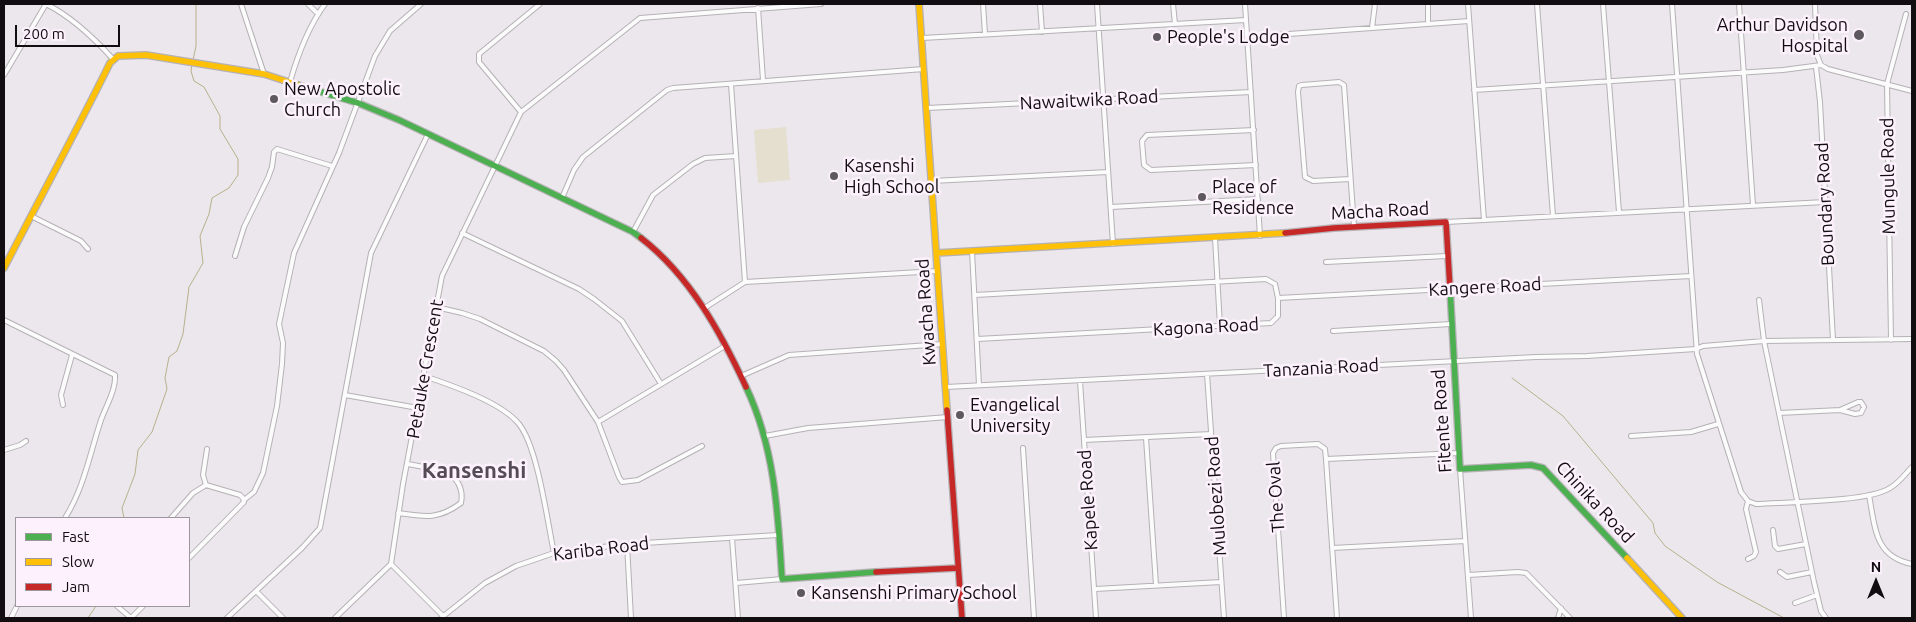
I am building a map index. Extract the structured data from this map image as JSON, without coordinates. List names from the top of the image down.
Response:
{
  "streets": {
    "main road": [
      "Macha Road",
      "Kwacha Road",
      "Fitente Road",
      "Chinika Road"
    ],
    "street": [
      "Nawaitwika Road",
      "Mungule Road",
      "Boundary Road",
      "Kangere Road",
      "Kagona Road",
      "Tanzania Road",
      "Petauke Crescent",
      "Mulobezi Road",
      "The Oval",
      "Kapele Road",
      "Kariba Road"
    ]
  },
  "crossings": [
    ["Nawaitwika Road", "Kwacha Road"],
    ["Mungule Road", "Tanzania Road"],
    ["Boundary Road", "Macha Road"],
    ["Boundary Road", "Tanzania Road"],
    ["Macha Road", "Kwacha Road"],
    ["Macha Road", "Fitente Road"],
    ["Kangere Road", "Kagona Road"],
    ["Kangere Road", "Fitente Road"],
    ["Kwacha Road", "Tanzania Road"],
    ["Tanzania Road", "Fitente Road"],
    ["Tanzania Road", "Mulobezi Road"],
    ["Tanzania Road", "Kapele Road"],
    ["Fitente Road", "Chinika Road"]
  ],
  "districts": ["Kansenshi"],
  "places": [
    "Arthur Davidson Hospital",
    "People's Lodge",
    "New Apostolic Church",
    "Kasenshi High School",
    "Place of Residence",
    "Evangelical University",
    "Kansenshi Primary School"
  ],
  "legend": ["Fast", "Slow", "Jam"],
  "scale_bar": "200 m",
  "north": "top"
}
